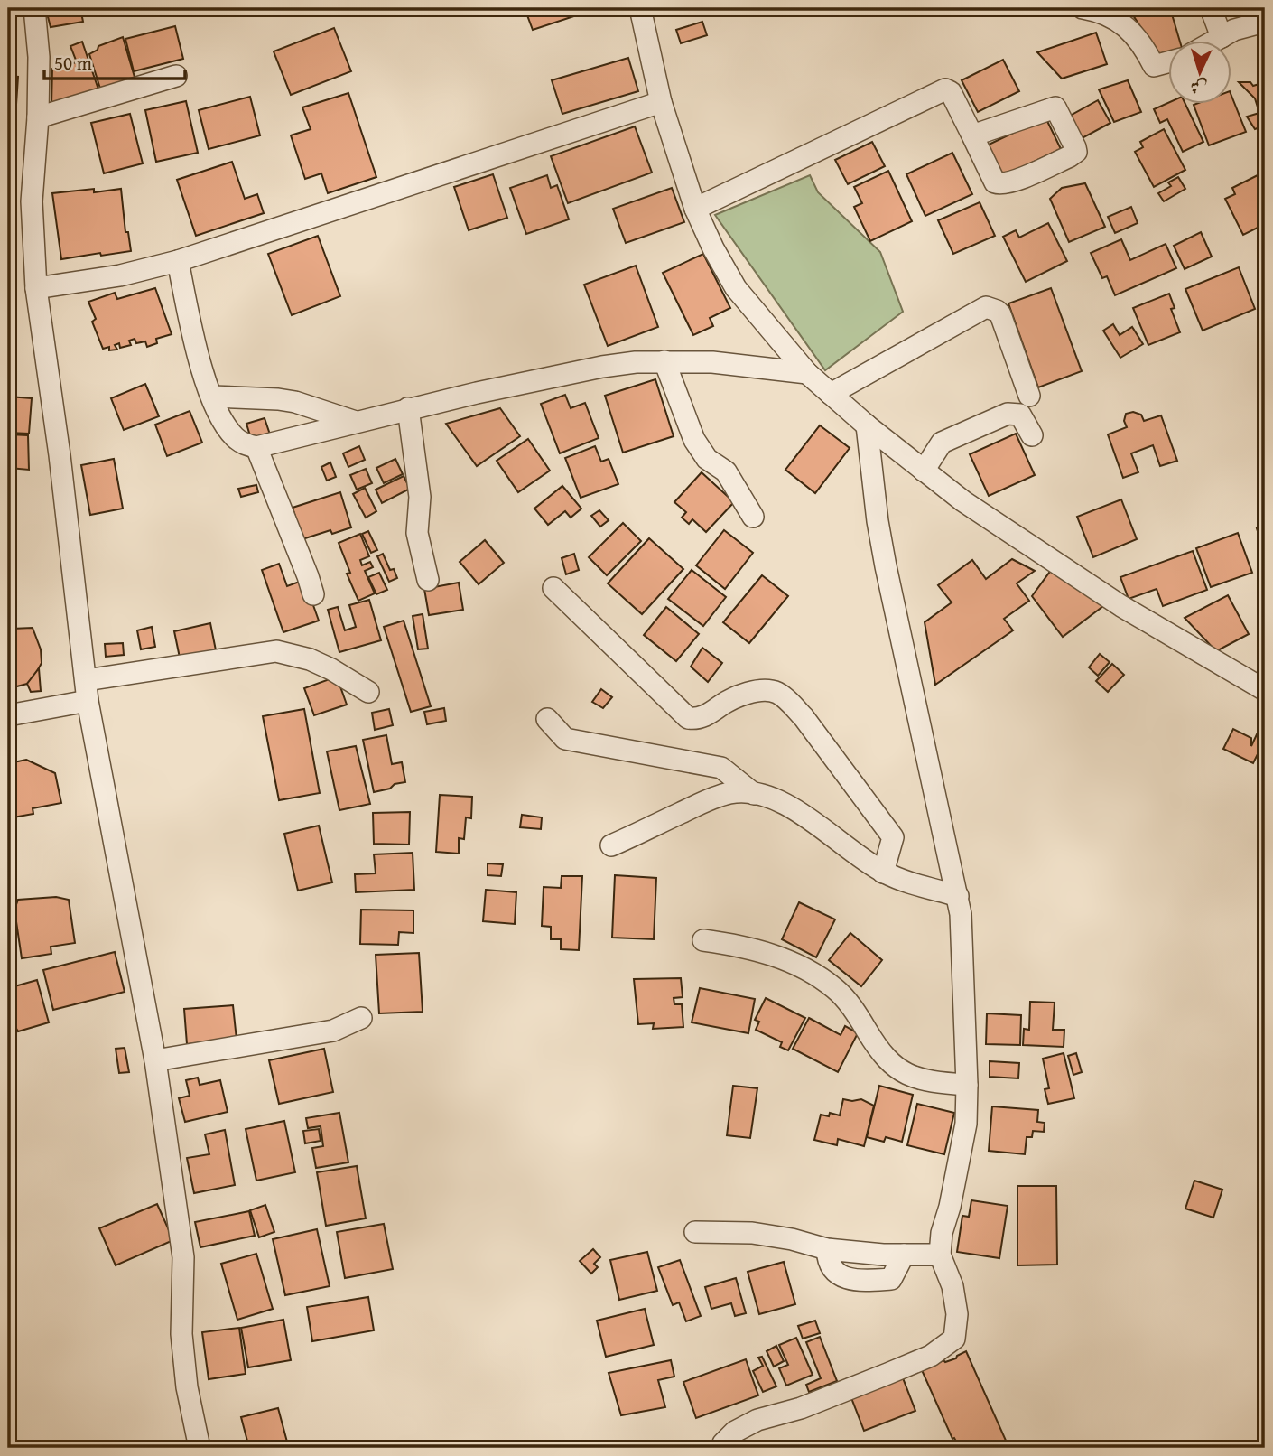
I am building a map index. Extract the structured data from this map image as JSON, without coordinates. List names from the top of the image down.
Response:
{
  "scale_bar": "50 m",
  "north": "bottom"
}
